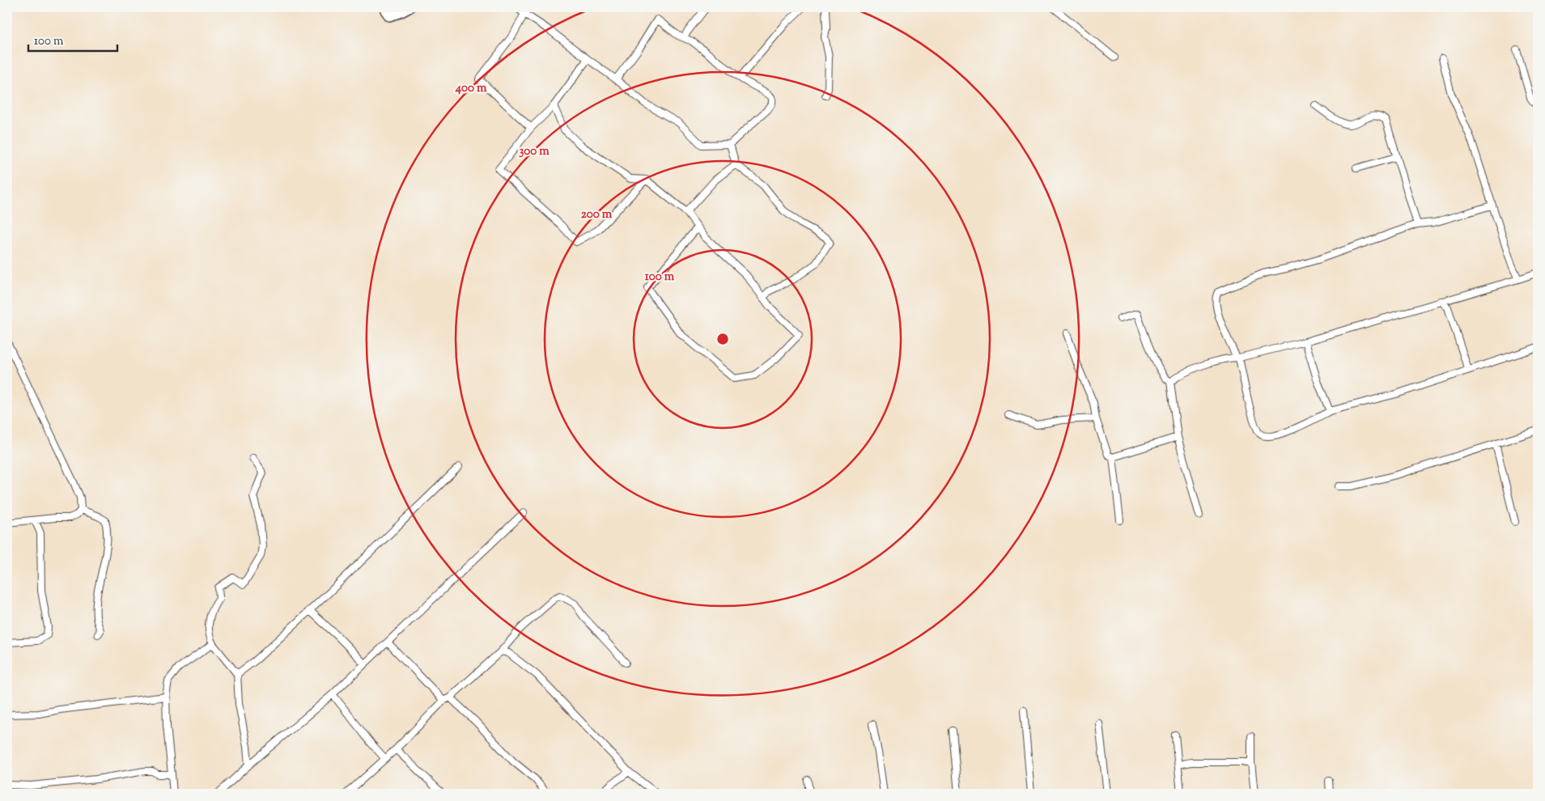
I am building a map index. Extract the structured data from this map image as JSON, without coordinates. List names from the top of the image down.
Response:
{
  "scale_bar": "100 m",
  "rings": [
    "400 m",
    "300 m",
    "200 m",
    "100 m"
  ]
}
